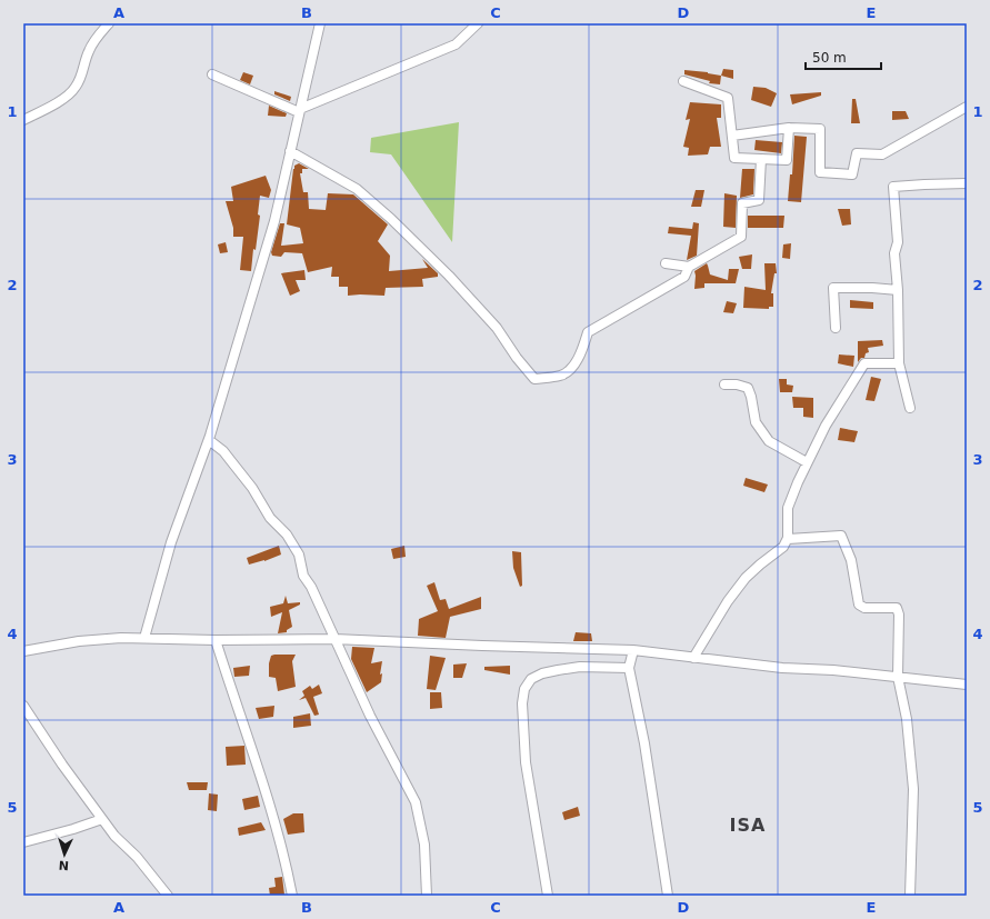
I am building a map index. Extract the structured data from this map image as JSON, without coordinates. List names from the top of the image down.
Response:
{
  "districts": ["ISA"],
  "scale_bar": "50 m",
  "north": "bottom",
  "grid": {
    "columns": [
      "A",
      "B",
      "C",
      "D",
      "E"
    ],
    "rows": [
      "1",
      "2",
      "3",
      "4",
      "5"
    ]
  }
}
